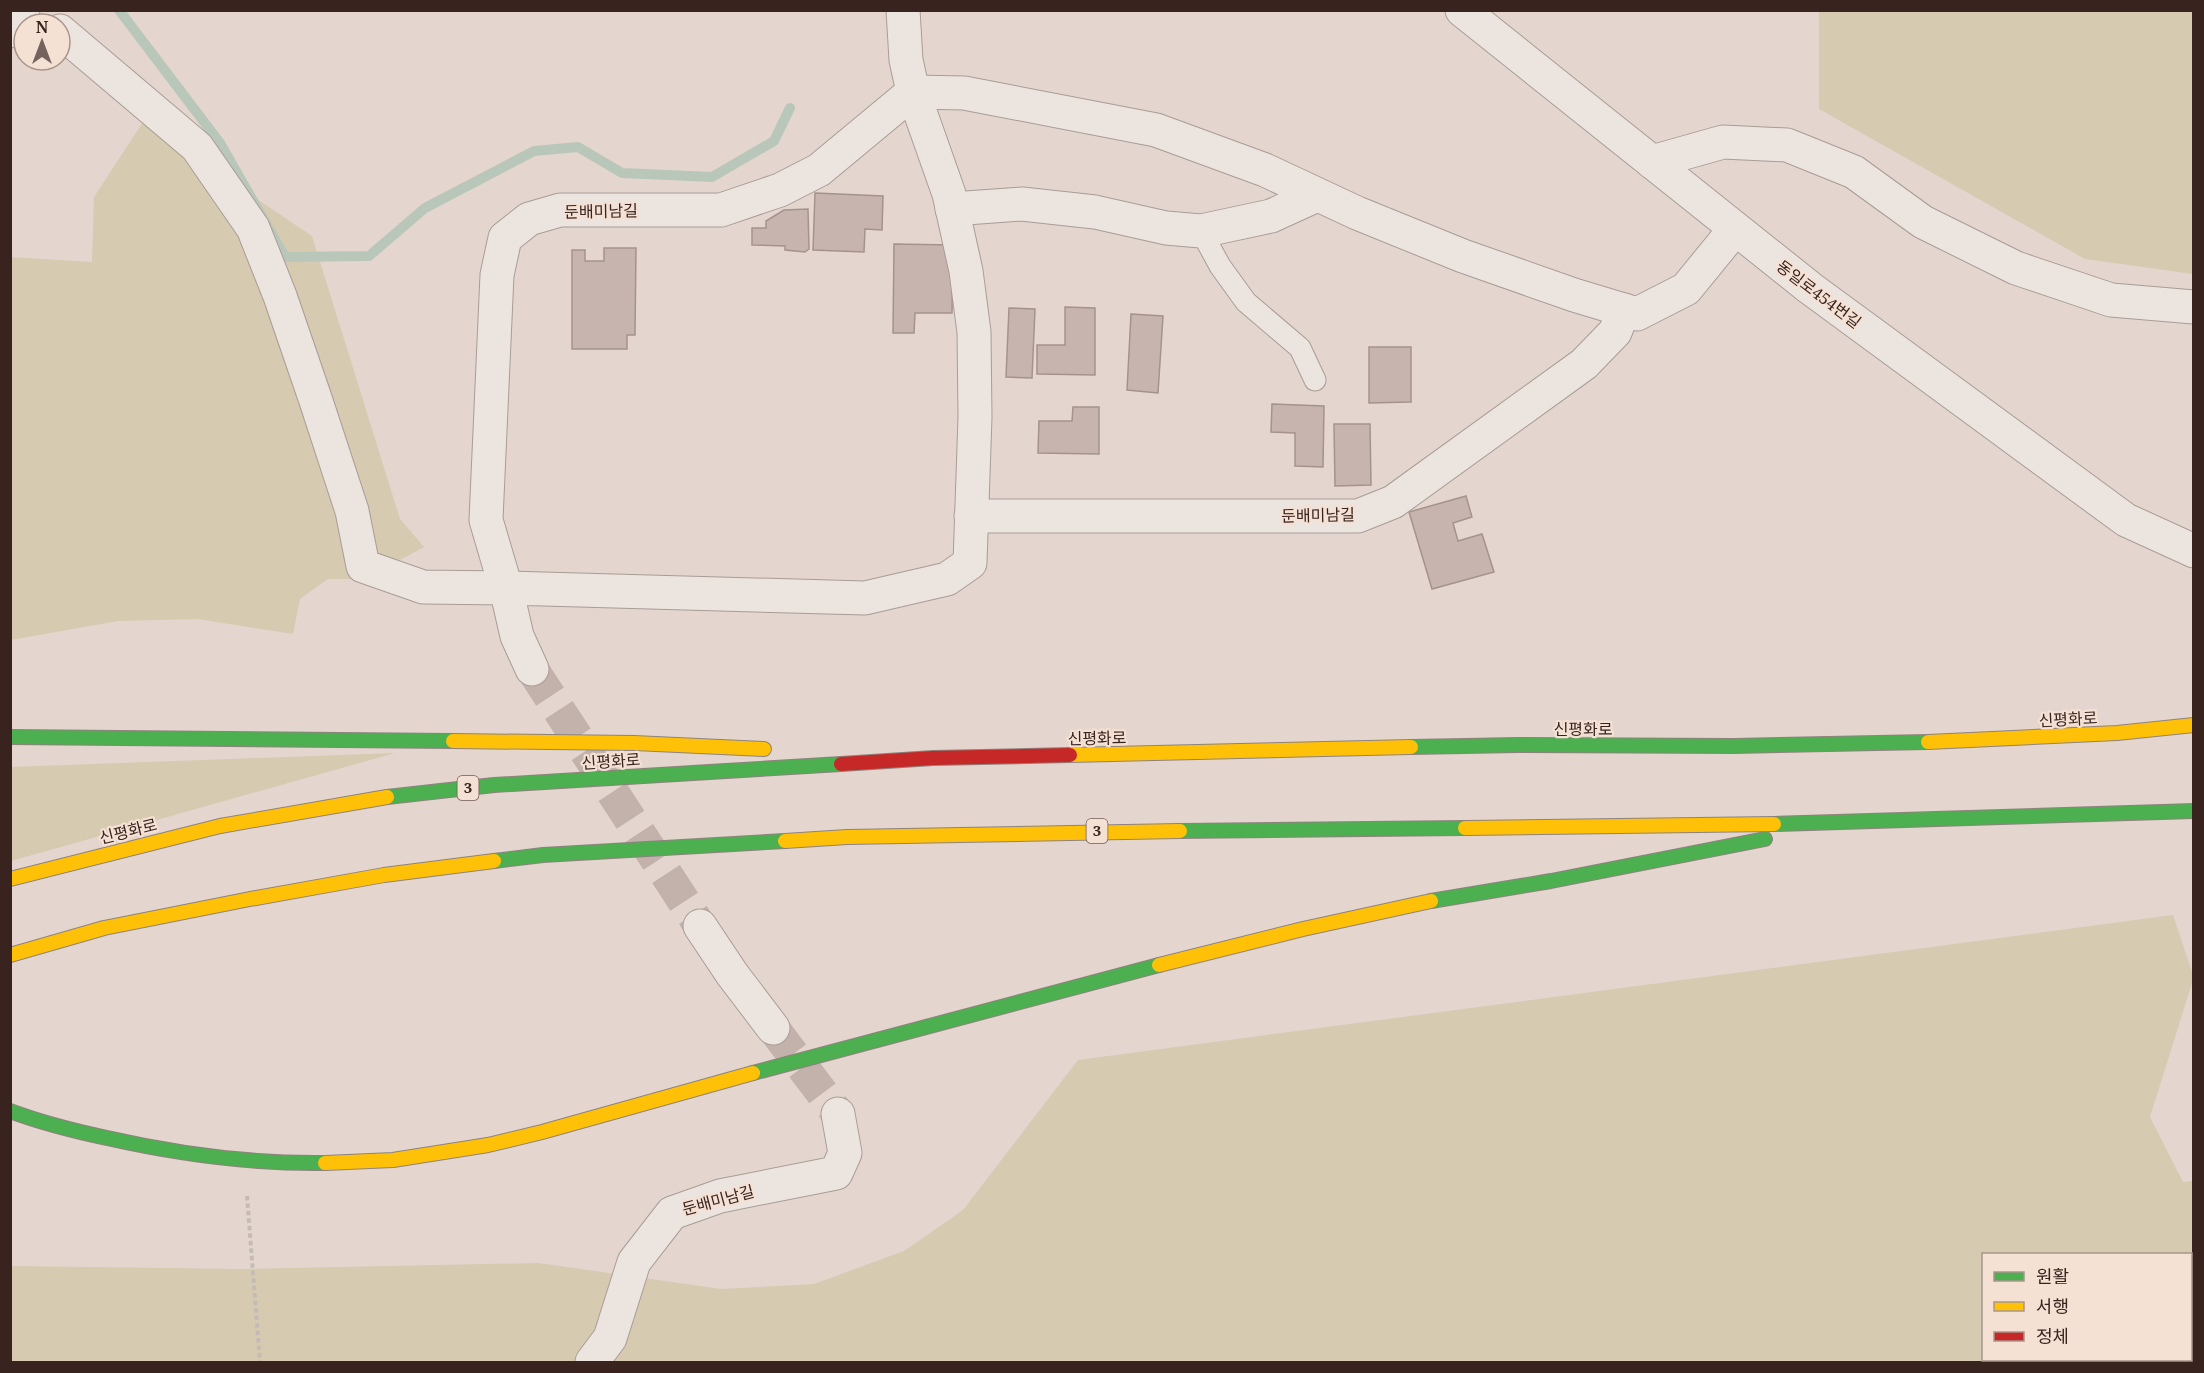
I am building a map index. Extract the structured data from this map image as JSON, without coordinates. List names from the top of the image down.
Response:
{
  "streets": {
    "highway": ["신평화로", "3"],
    "street": ["둔배미남길", "동일로454번길"]
  },
  "legend": ["원활", "서행", "정체"],
  "north": "top"
}
